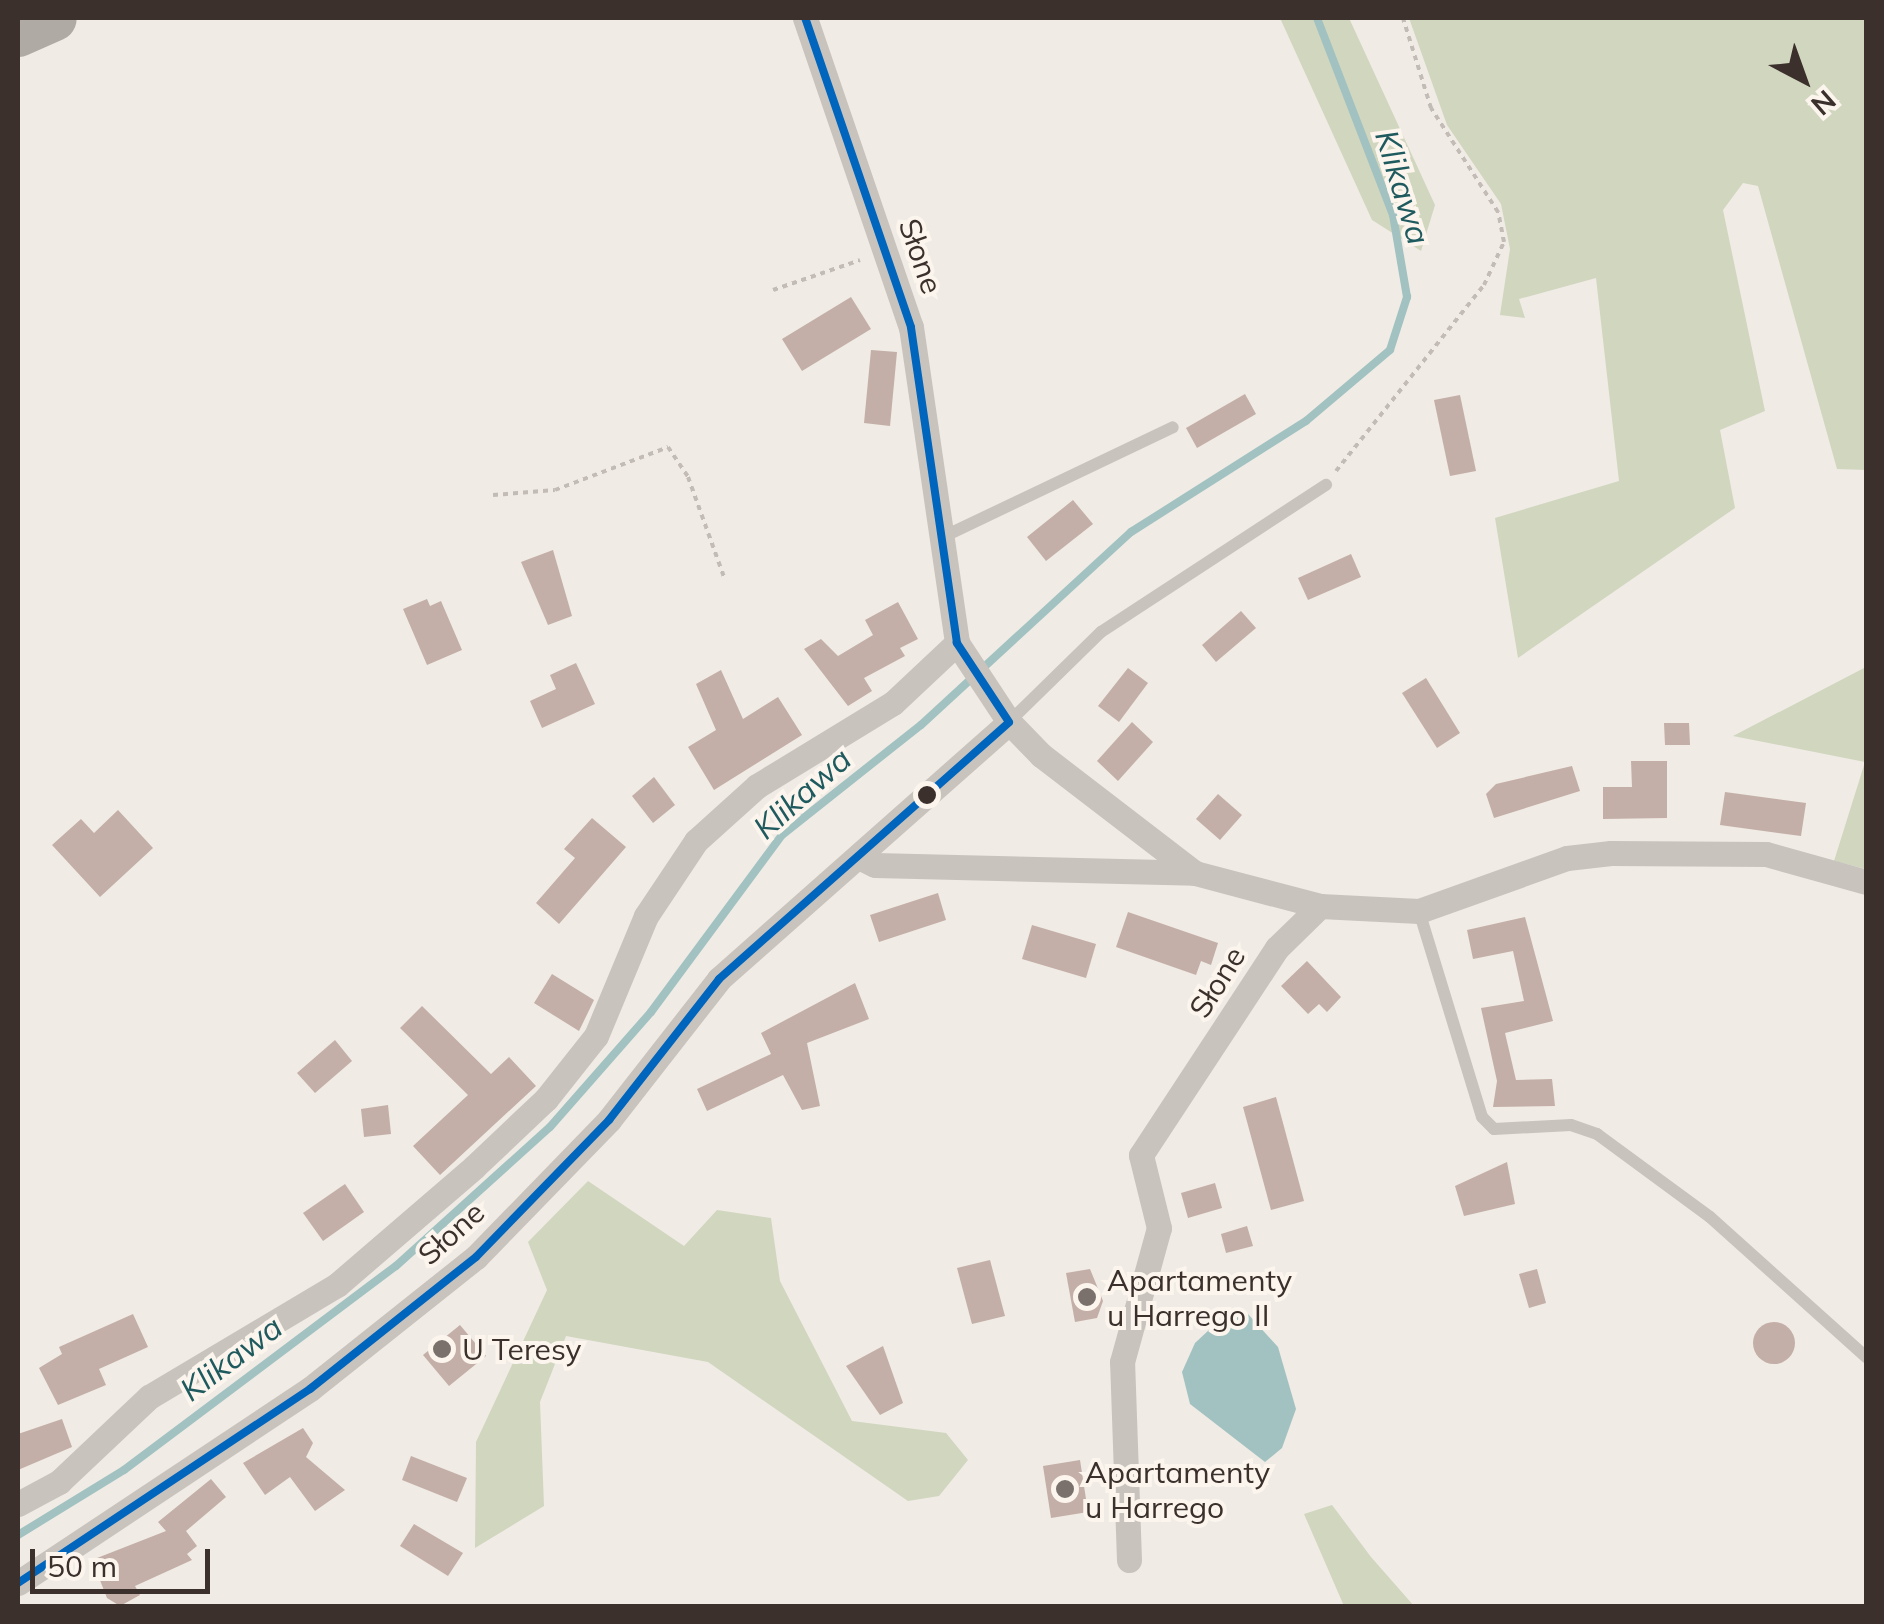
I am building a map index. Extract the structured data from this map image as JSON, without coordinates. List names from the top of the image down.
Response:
{
  "streets": {
    "street": ["Słone"]
  },
  "water": ["Klikawa"],
  "places": ["Apartamenty u Harrego II", "U Teresy", "Apartamenty u Harrego"],
  "scale_bar": "50 m",
  "north": "bottom right"
}
